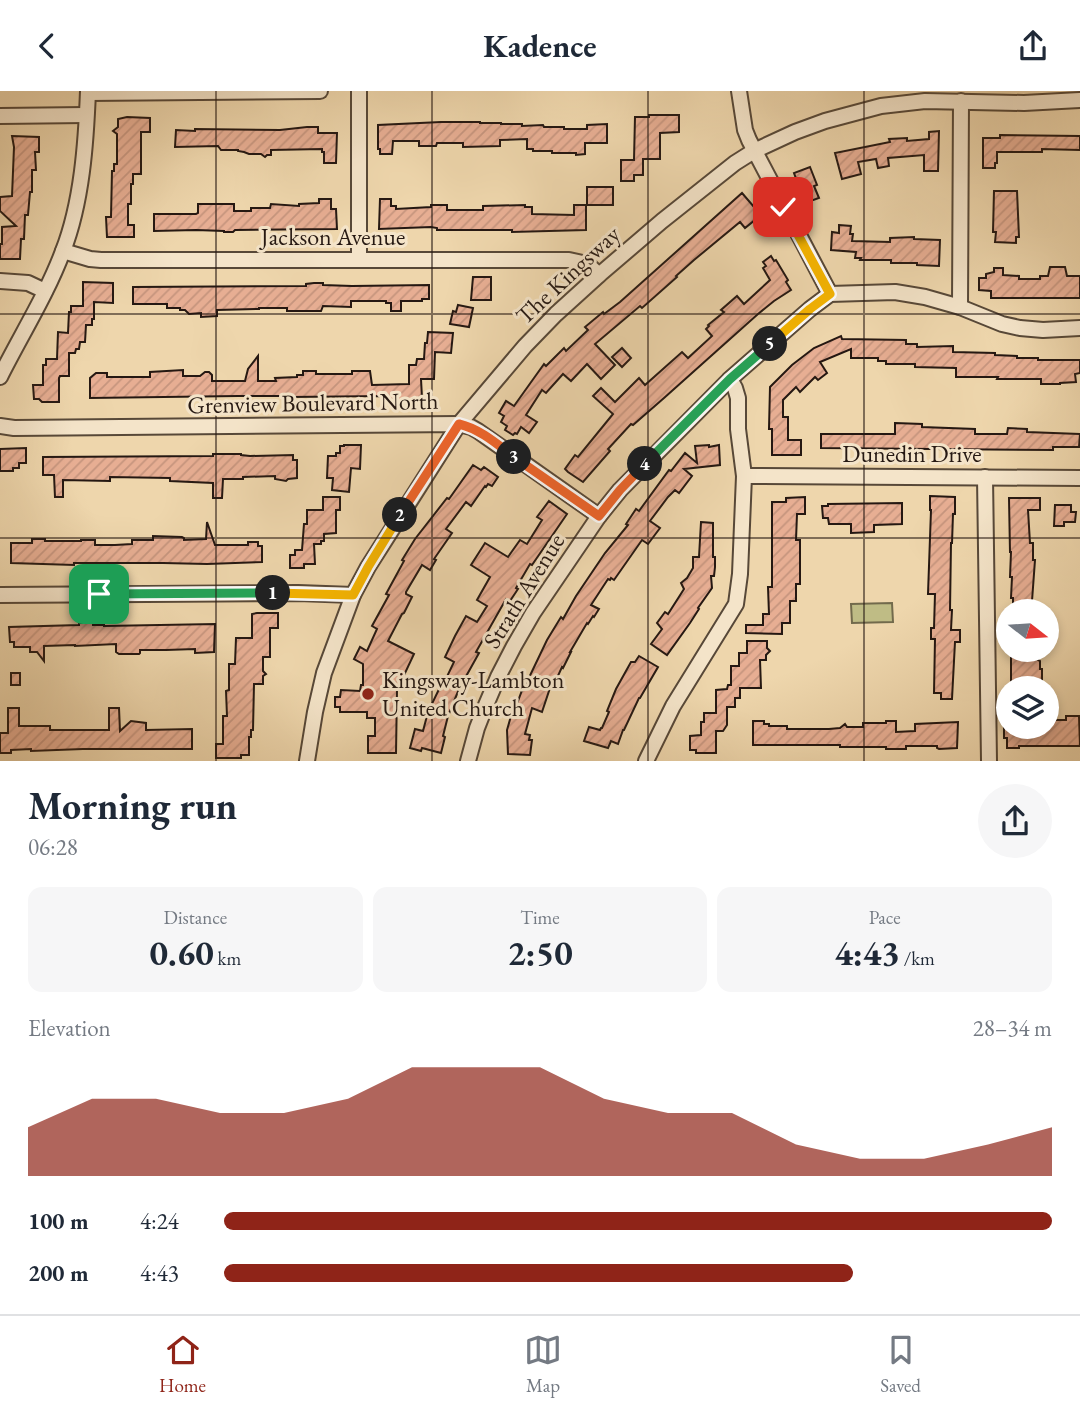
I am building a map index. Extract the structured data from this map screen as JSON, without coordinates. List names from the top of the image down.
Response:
{
  "streets": {
    "street": [
      "Jackson Avenue",
      "The Kingsway",
      "Grenview Boulevard North",
      "Dunedin Drive",
      "Strath Avenue"
    ]
  },
  "crossings": [
    ["Jackson Avenue", "The Kingsway"],
    ["The Kingsway", "Grenview Boulevard North"],
    ["Grenview Boulevard North", "Strath Avenue"]
  ],
  "places": ["Kingsway-Lambton United Church"],
  "north": "right",
  "page": {
    "header": "Kadence",
    "pins": [
      "5",
      "3",
      "4",
      "2",
      "1"
    ],
    "heading": ["Morning run", "06:28"],
    "stats": [
      ["Distance", "0.60 km"],
      ["Time", "2:50"],
      ["Pace", "4:43 /km"]
    ],
    "chart": ["Elevation", "28–34 m"],
    "list": [
      {
        "name": "100 m",
        "note": "4:24"
      },
      {
        "name": "200 m",
        "note": "4:43"
      }
    ],
    "tabs": ["Home", "Map", "Saved"]
  }
}
